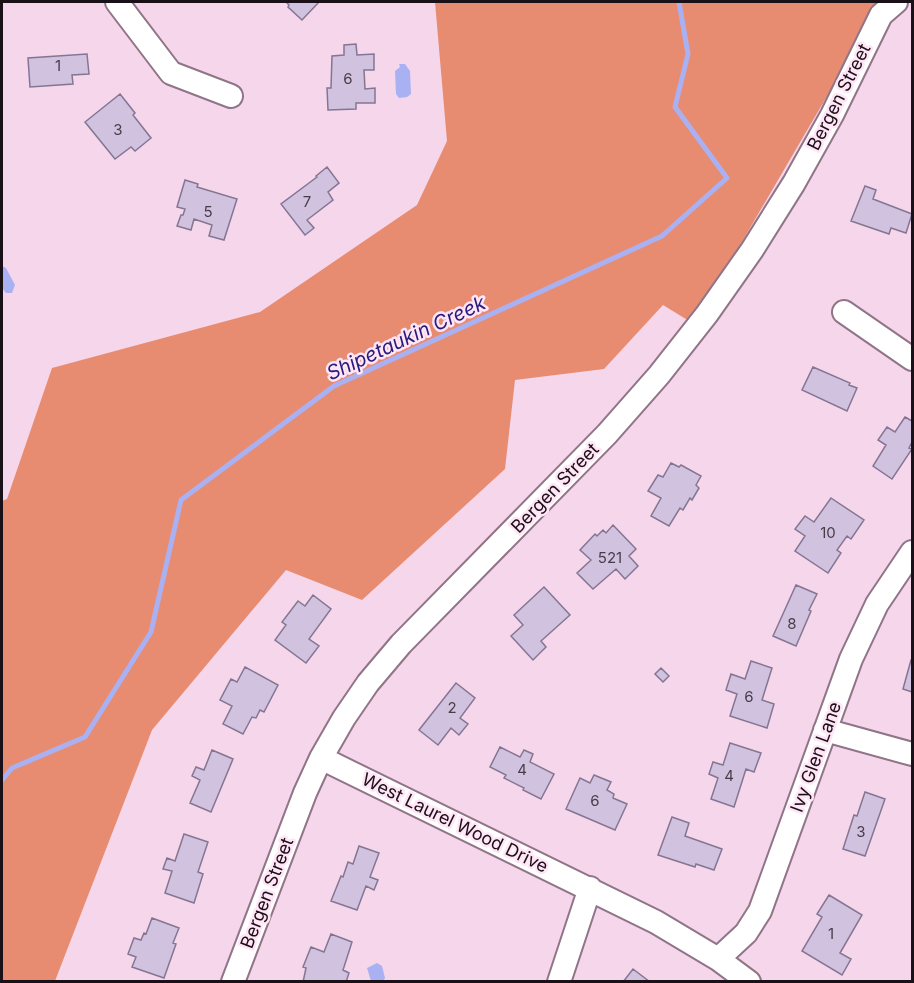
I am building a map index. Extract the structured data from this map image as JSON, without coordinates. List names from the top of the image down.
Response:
{
  "streets": {
    "street": ["Bergen Street", "Ivy Glen Lane", "West Laurel Wood Drive"]
  },
  "crossings": [
    ["Bergen Street", "West Laurel Wood Drive"],
    ["Ivy Glen Lane", "West Laurel Wood Drive"]
  ],
  "water": ["Shipetaukin Creek"],
  "house_numbers": [
    "1",
    "6",
    "3",
    "7",
    "5",
    "10",
    "521",
    "8",
    "6",
    "2",
    "4",
    "4",
    "6",
    "3",
    "1"
  ]
}
